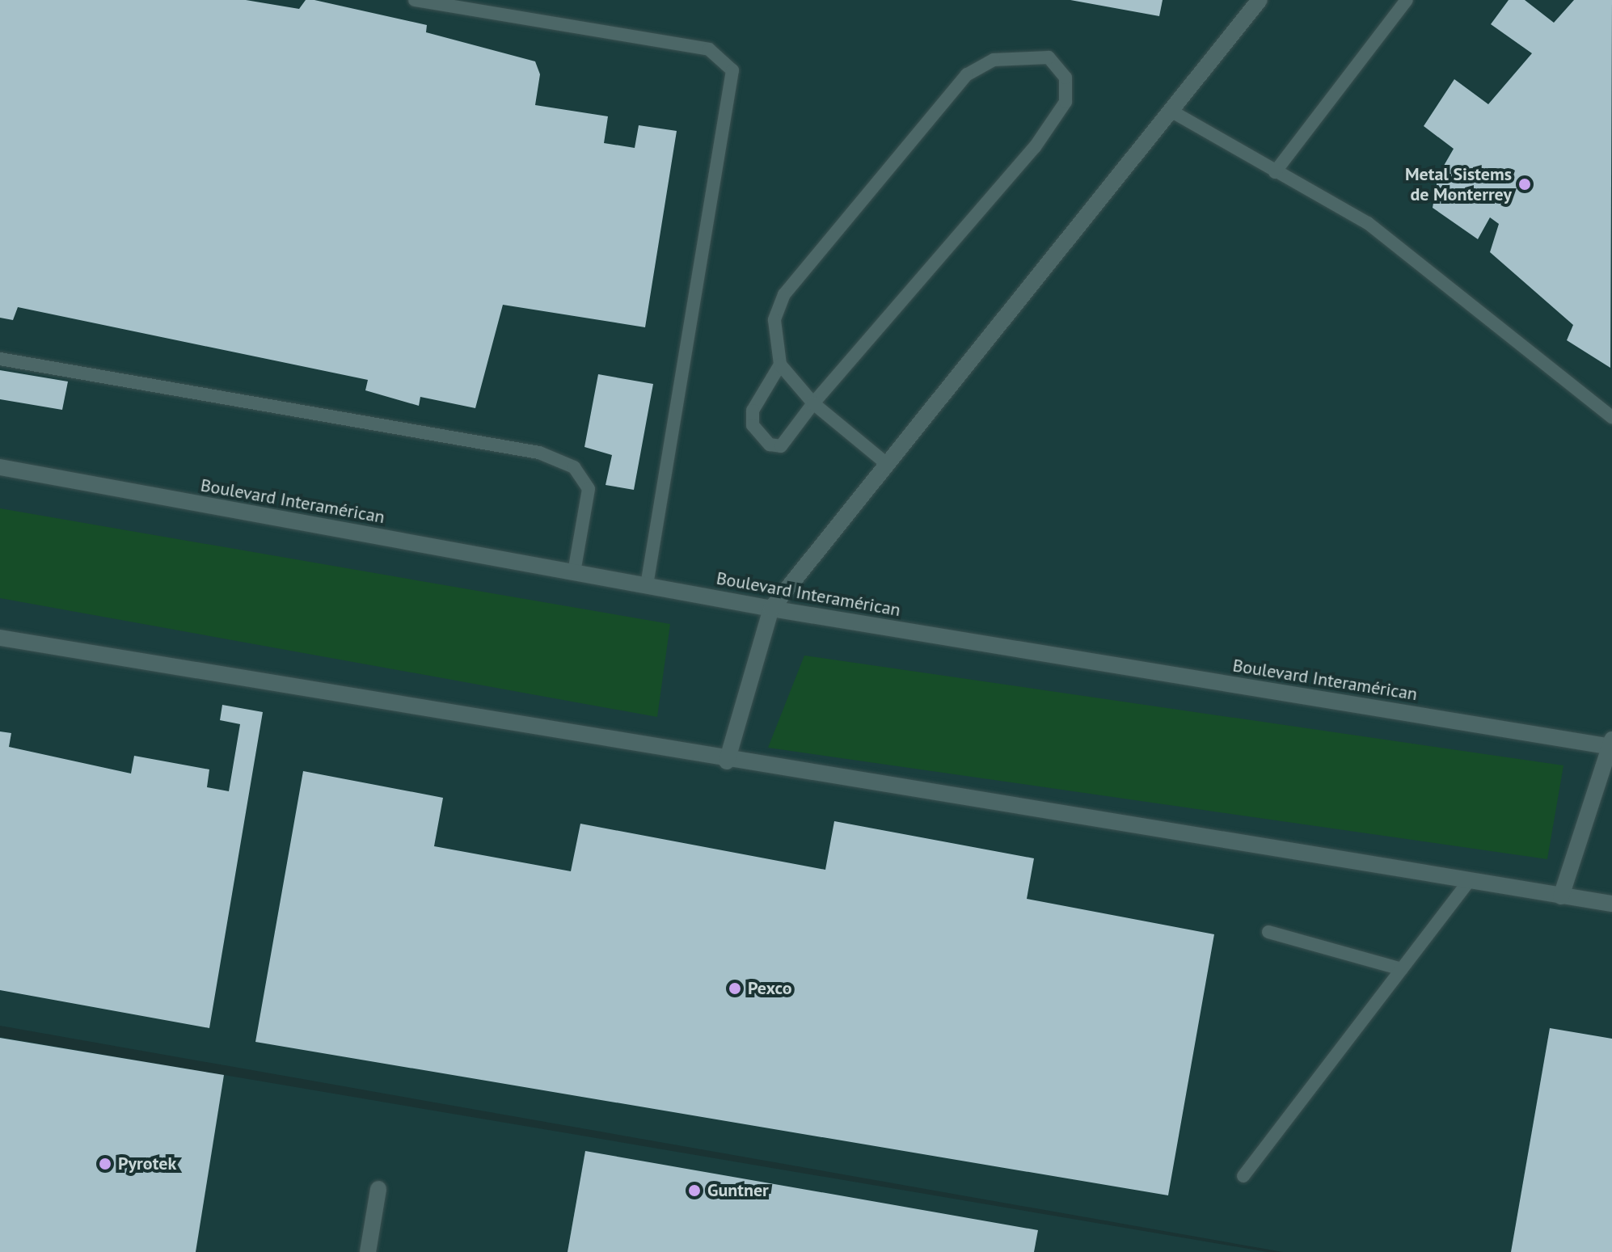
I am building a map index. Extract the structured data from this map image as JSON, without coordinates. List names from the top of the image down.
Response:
{
  "streets": {
    "street": ["Boulevard Interamérican"]
  },
  "places": [
    "Metal Sistems de Monterrey",
    "Pexco",
    "Pyrotek",
    "Guntner"
  ]
}
